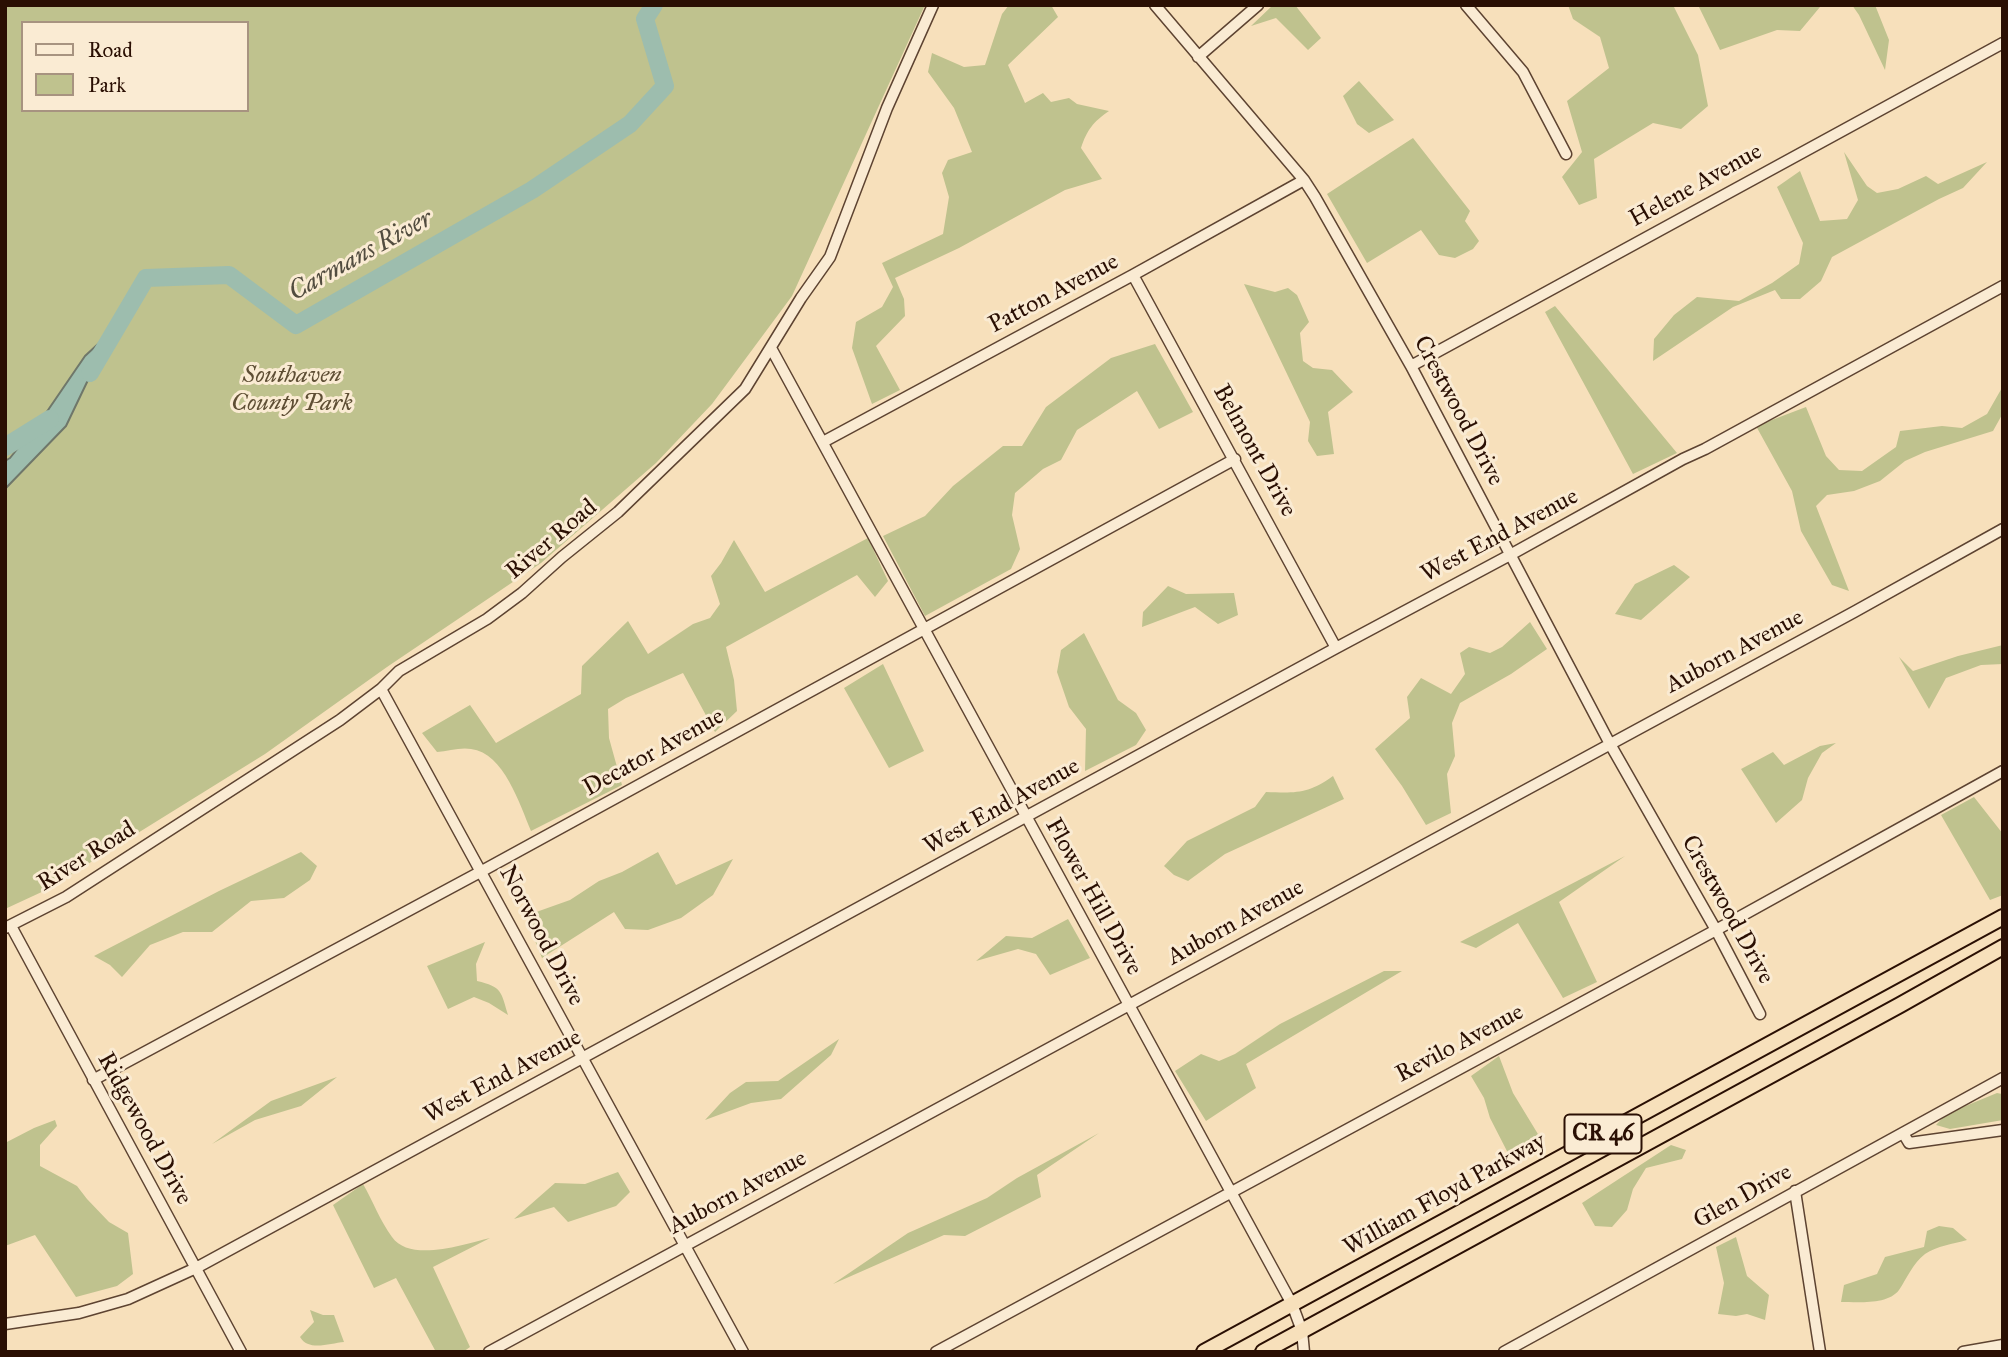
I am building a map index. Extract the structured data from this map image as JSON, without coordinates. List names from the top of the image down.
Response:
{
  "streets": {
    "highway": ["CR 46", "William Floyd Parkway"],
    "street": [
      "Helene Avenue",
      "Patton Avenue",
      "Crestwood Drive",
      "Belmont Drive",
      "West End Avenue",
      "River Road",
      "Auborn Avenue",
      "Decator Avenue",
      "Flower Hill Drive",
      "Norwood Drive",
      "Revilo Avenue",
      "Ridgewood Drive",
      "Glen Drive"
    ]
  },
  "crossings": [
    ["Helene Avenue", "Crestwood Drive"],
    ["Patton Avenue", "Crestwood Drive"],
    ["Patton Avenue", "Belmont Drive"],
    ["Patton Avenue", "Flower Hill Drive"],
    ["Crestwood Drive", "West End Avenue"],
    ["Crestwood Drive", "Auborn Avenue"],
    ["Crestwood Drive", "Revilo Avenue"],
    ["Belmont Drive", "West End Avenue"],
    ["Belmont Drive", "Decator Avenue"],
    ["West End Avenue", "Flower Hill Drive"],
    ["West End Avenue", "Norwood Drive"],
    ["West End Avenue", "Ridgewood Drive"],
    ["River Road", "Flower Hill Drive"],
    ["River Road", "Norwood Drive"],
    ["River Road", "Ridgewood Drive"],
    ["Auborn Avenue", "Flower Hill Drive"],
    ["Auborn Avenue", "Norwood Drive"],
    ["Decator Avenue", "Flower Hill Drive"],
    ["Decator Avenue", "Norwood Drive"],
    ["Decator Avenue", "Ridgewood Drive"],
    ["Flower Hill Drive", "Revilo Avenue"],
    ["Flower Hill Drive", "William Floyd Parkway"]
  ],
  "water": ["Carmans River"],
  "parks": ["Southaven County Park"],
  "legend": ["Road", "Park"]
}
